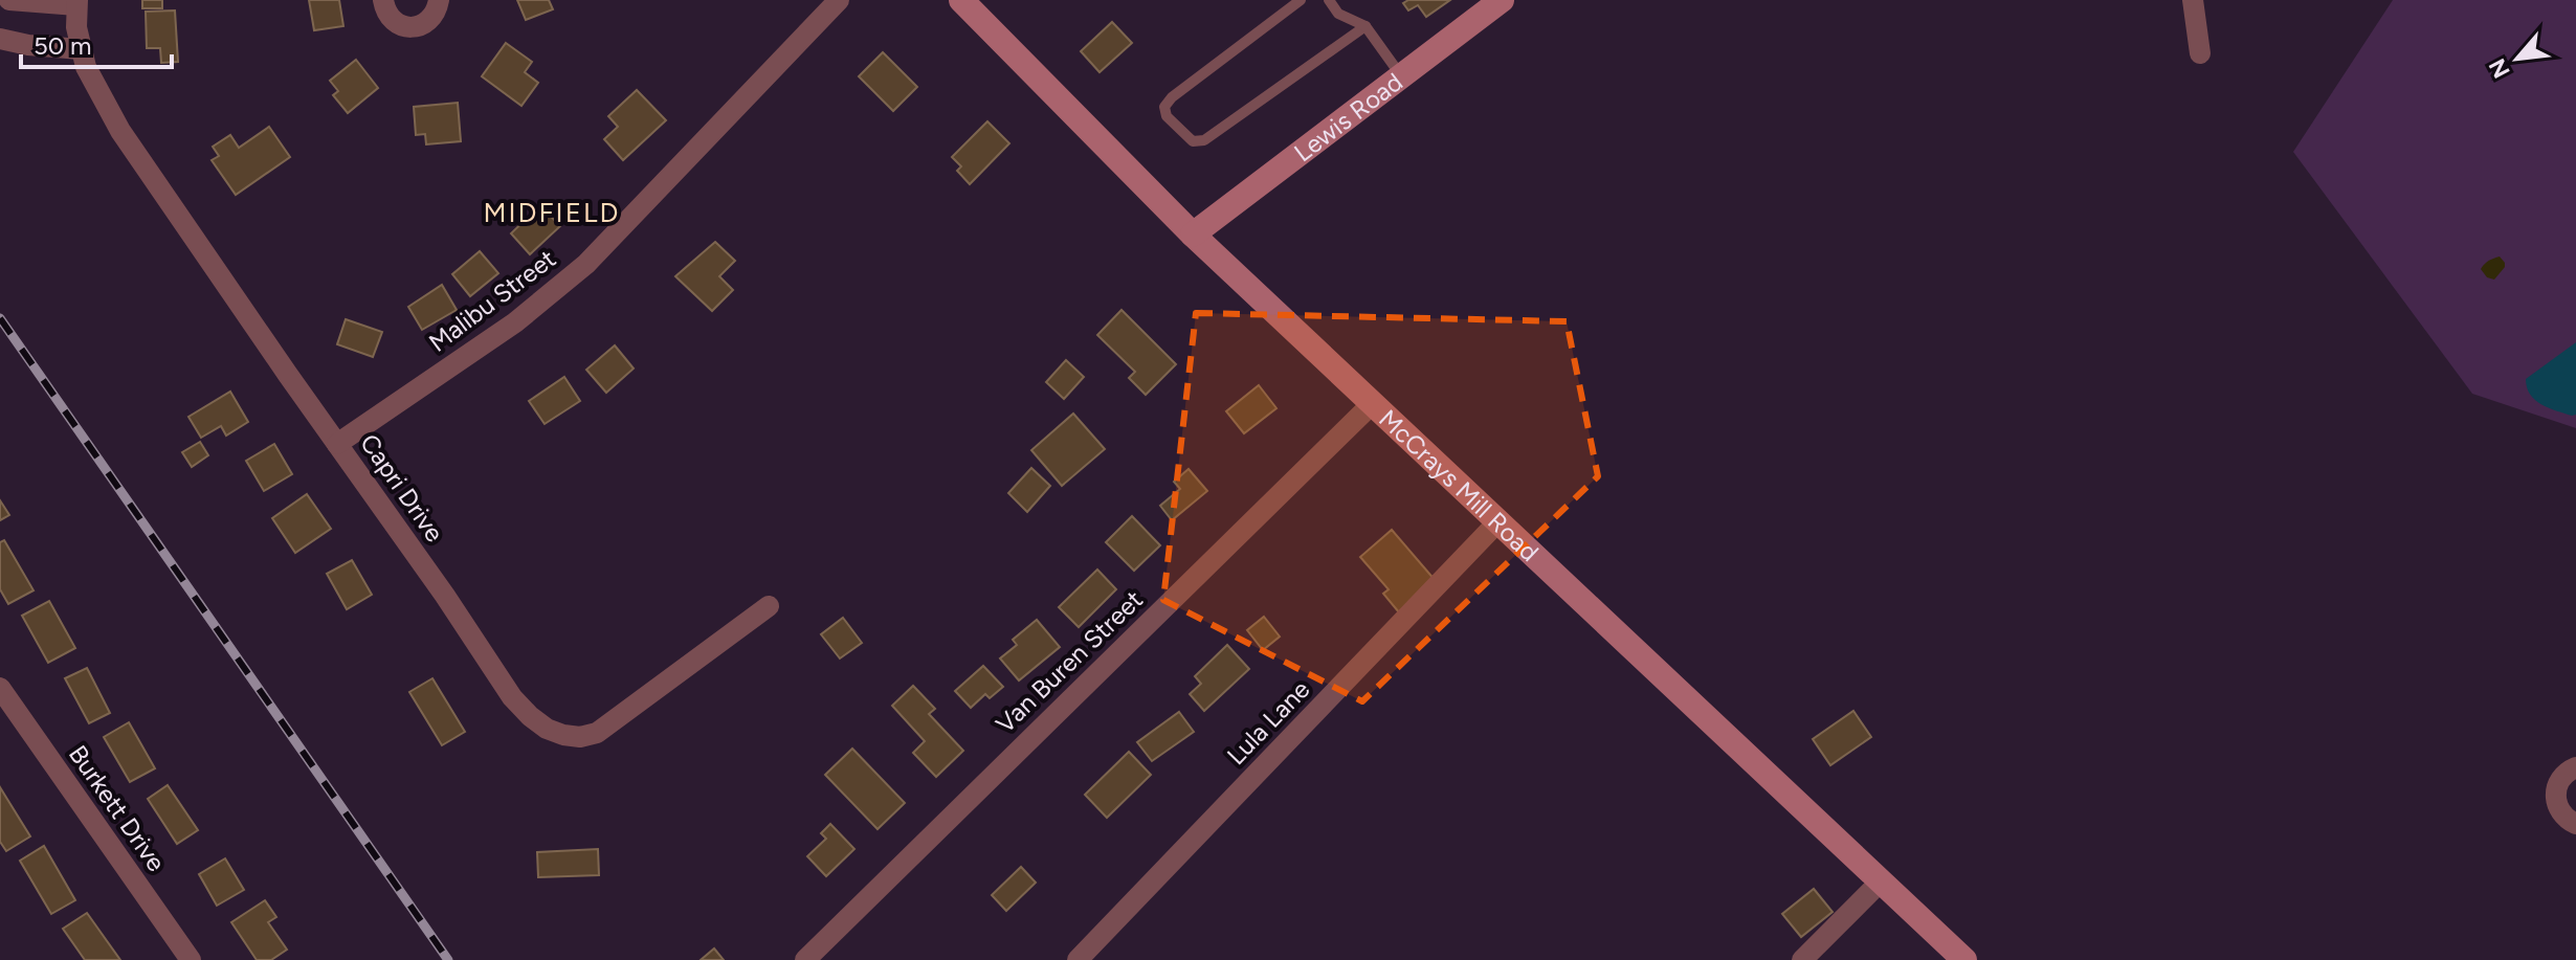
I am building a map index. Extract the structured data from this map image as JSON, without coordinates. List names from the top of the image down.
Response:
{
  "streets": {
    "street": [
      "Lewis Road",
      "Malibu Street",
      "McCrays Mill Road",
      "Capri Drive",
      "Van Buren Street",
      "Lula Lane",
      "Burkett Drive"
    ]
  },
  "crossings": [
    ["Lewis Road", "McCrays Mill Road"],
    ["Malibu Street", "Capri Drive"],
    ["McCrays Mill Road", "Van Buren Street"],
    ["McCrays Mill Road", "Lula Lane"]
  ],
  "districts": ["MIDFIELD"],
  "scale_bar": "50 m",
  "north": "bottom left"
}
